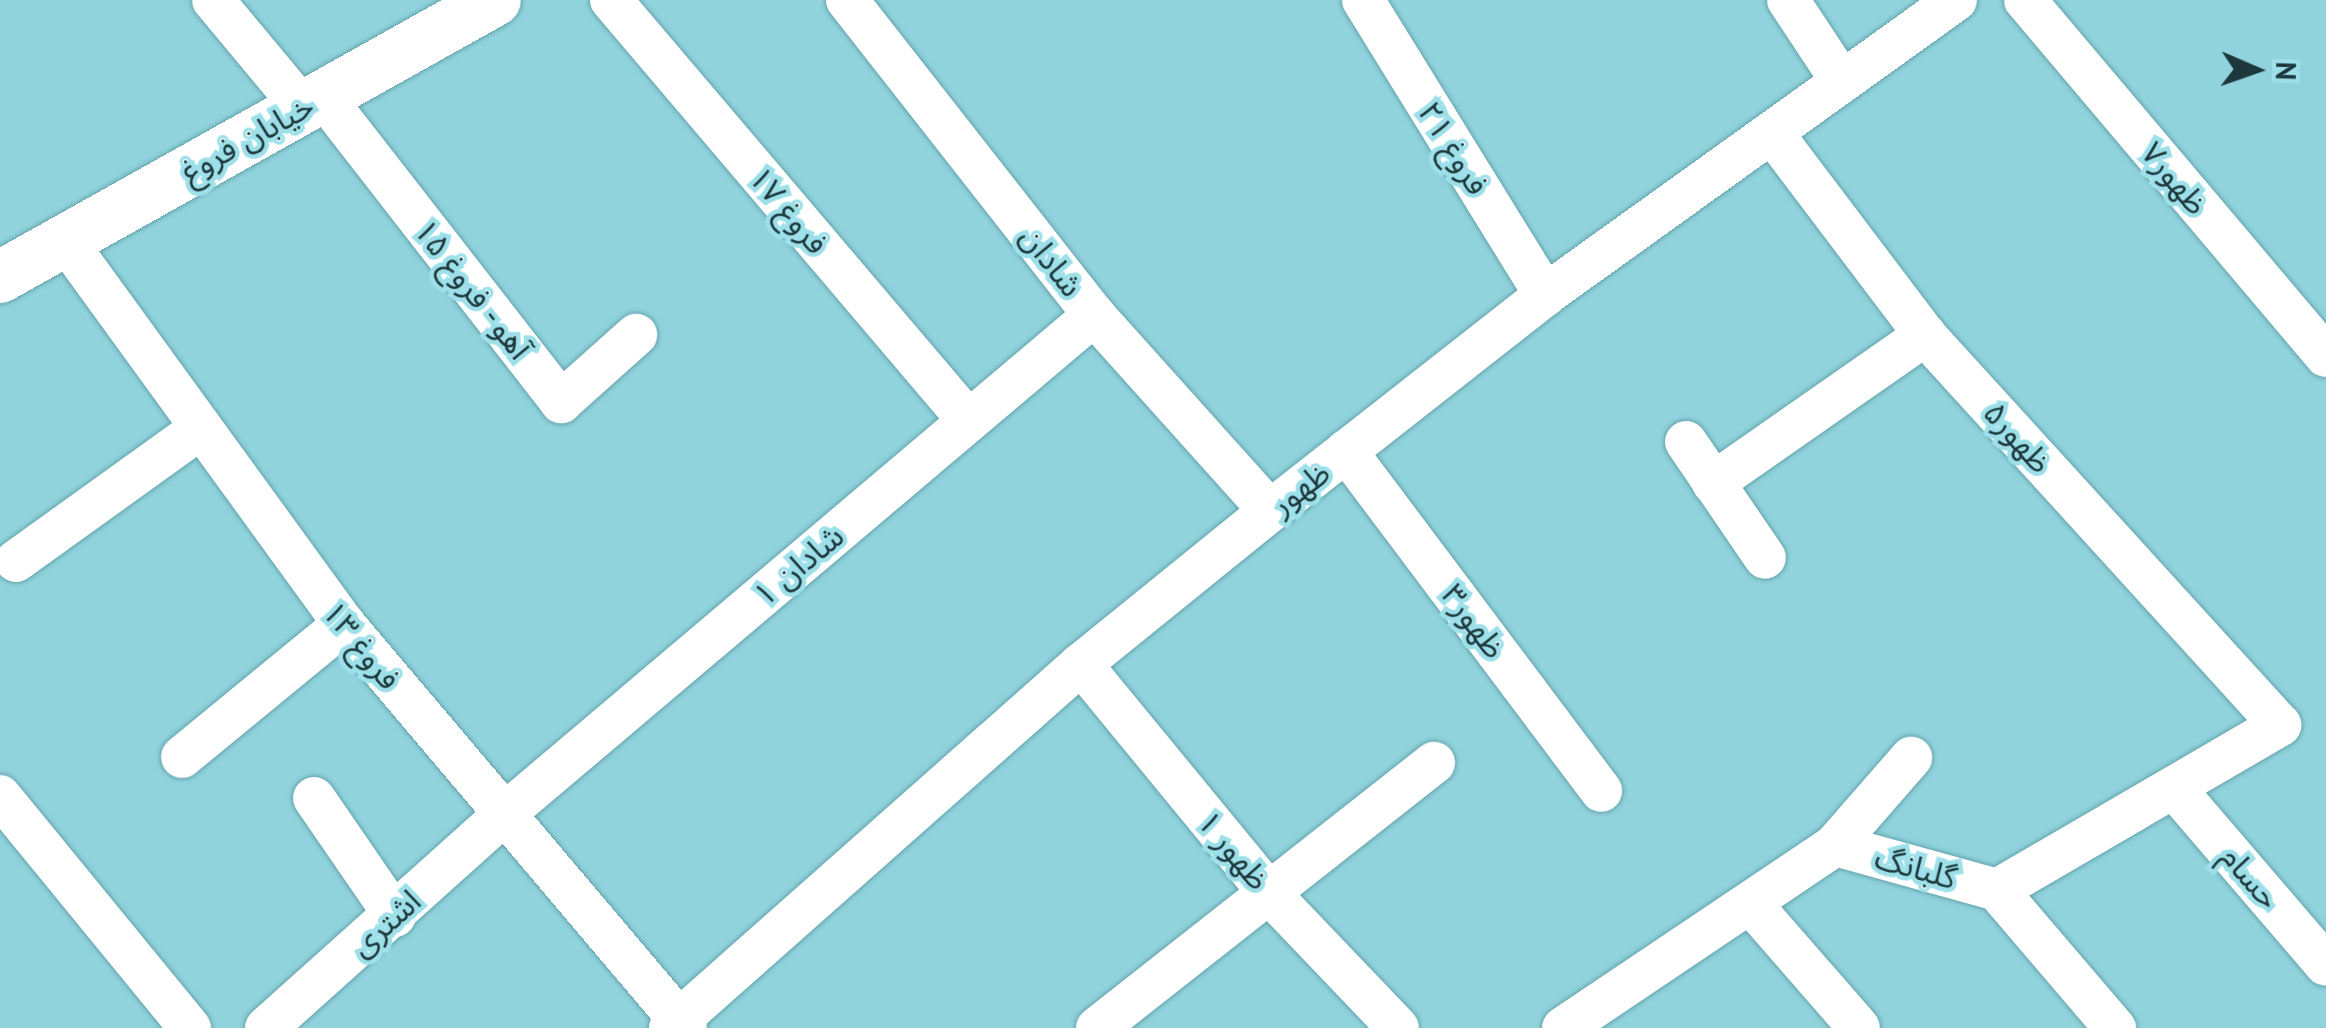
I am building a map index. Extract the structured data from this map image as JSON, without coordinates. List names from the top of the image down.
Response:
{
  "streets": {
    "street": [
      "خیابان فروغ",
      "فروغ ۲۱",
      "ظهور۷",
      "فروغ ۱۷",
      "شادان",
      "آهو - فروغ ۱۵",
      "ظهور۵",
      "ظهور",
      "شادان ۱",
      "ظهور۳",
      "فروغ ۱۳",
      "ظهور ۱",
      "گلبانگ",
      "حسام",
      "اشتری"
    ]
  },
  "crossings": [
    ["خیابان فروغ", "آهو - فروغ ۱۵"],
    ["خیابان فروغ", "فروغ ۱۳"],
    ["فروغ ۲۱", "ظهور"],
    ["فروغ ۱۷", "شادان ۱"],
    ["شادان", "ظهور"],
    ["شادان", "شادان ۱"],
    ["ظهور۵", "ظهور"],
    ["ظهور۵", "گلبانگ"],
    ["ظهور", "ظهور۳"],
    ["ظهور", "فروغ ۱۳"],
    ["ظهور", "ظهور ۱"],
    ["شادان ۱", "فروغ ۱۳"],
    ["شادان ۱", "اشتری"],
    ["فروغ ۱۳", "اشتری"],
    ["گلبانگ", "حسام"]
  ],
  "north": "right"
}
